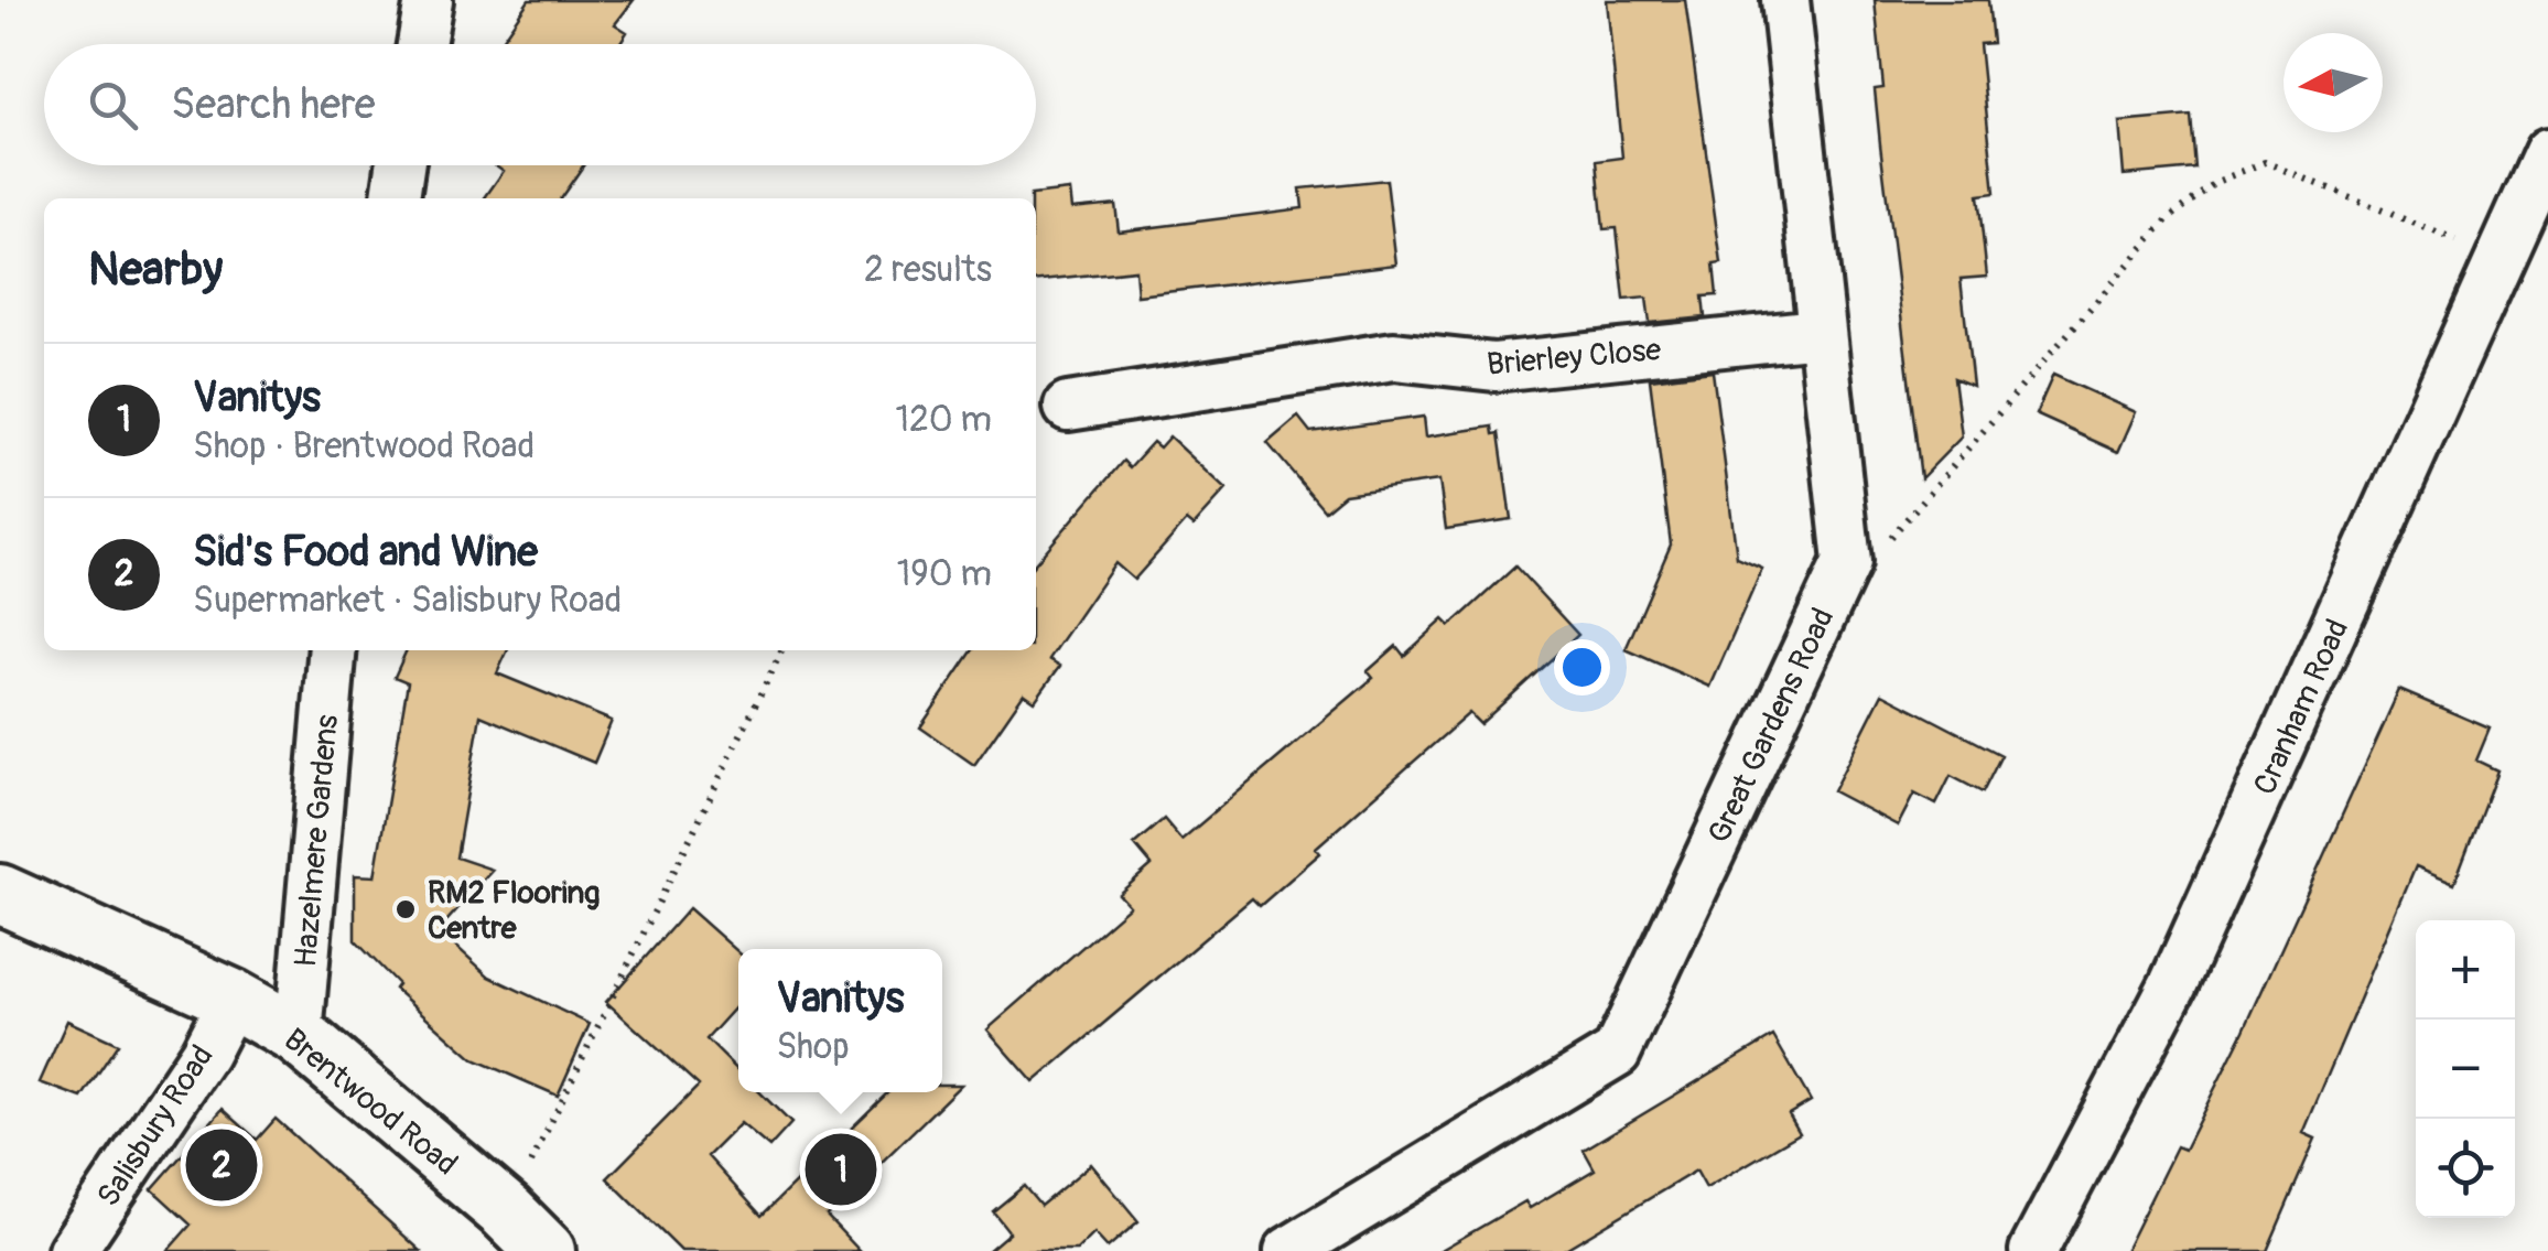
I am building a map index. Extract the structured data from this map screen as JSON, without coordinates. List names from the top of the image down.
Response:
{
  "streets": {
    "street": [
      "Brierley Close",
      "Cranham Road",
      "Great Gardens Road",
      "Hazelmere Gardens",
      "Brentwood Road",
      "Salisbury Road"
    ]
  },
  "crossings": [
    ["Hazelmere Gardens", "Brentwood Road"],
    ["Brentwood Road", "Salisbury Road"]
  ],
  "places": ["RM2 Flooring Centre"],
  "north": "left",
  "page": {
    "search": "Search here",
    "heading": ["Nearby", "2 results"],
    "list": [
      {
        "mark": "1",
        "name": "Vanitys",
        "note": "Shop · Brentwood Road",
        "value": "120 m"
      },
      {
        "mark": "2",
        "name": "Sid's Food and Wine",
        "note": "Supermarket · Salisbury Road",
        "value": "190 m"
      }
    ],
    "map_buttons": ["+", "−"],
    "popup": ["Vanitys", "Shop"],
    "pins": ["2", "1"]
  }
}
